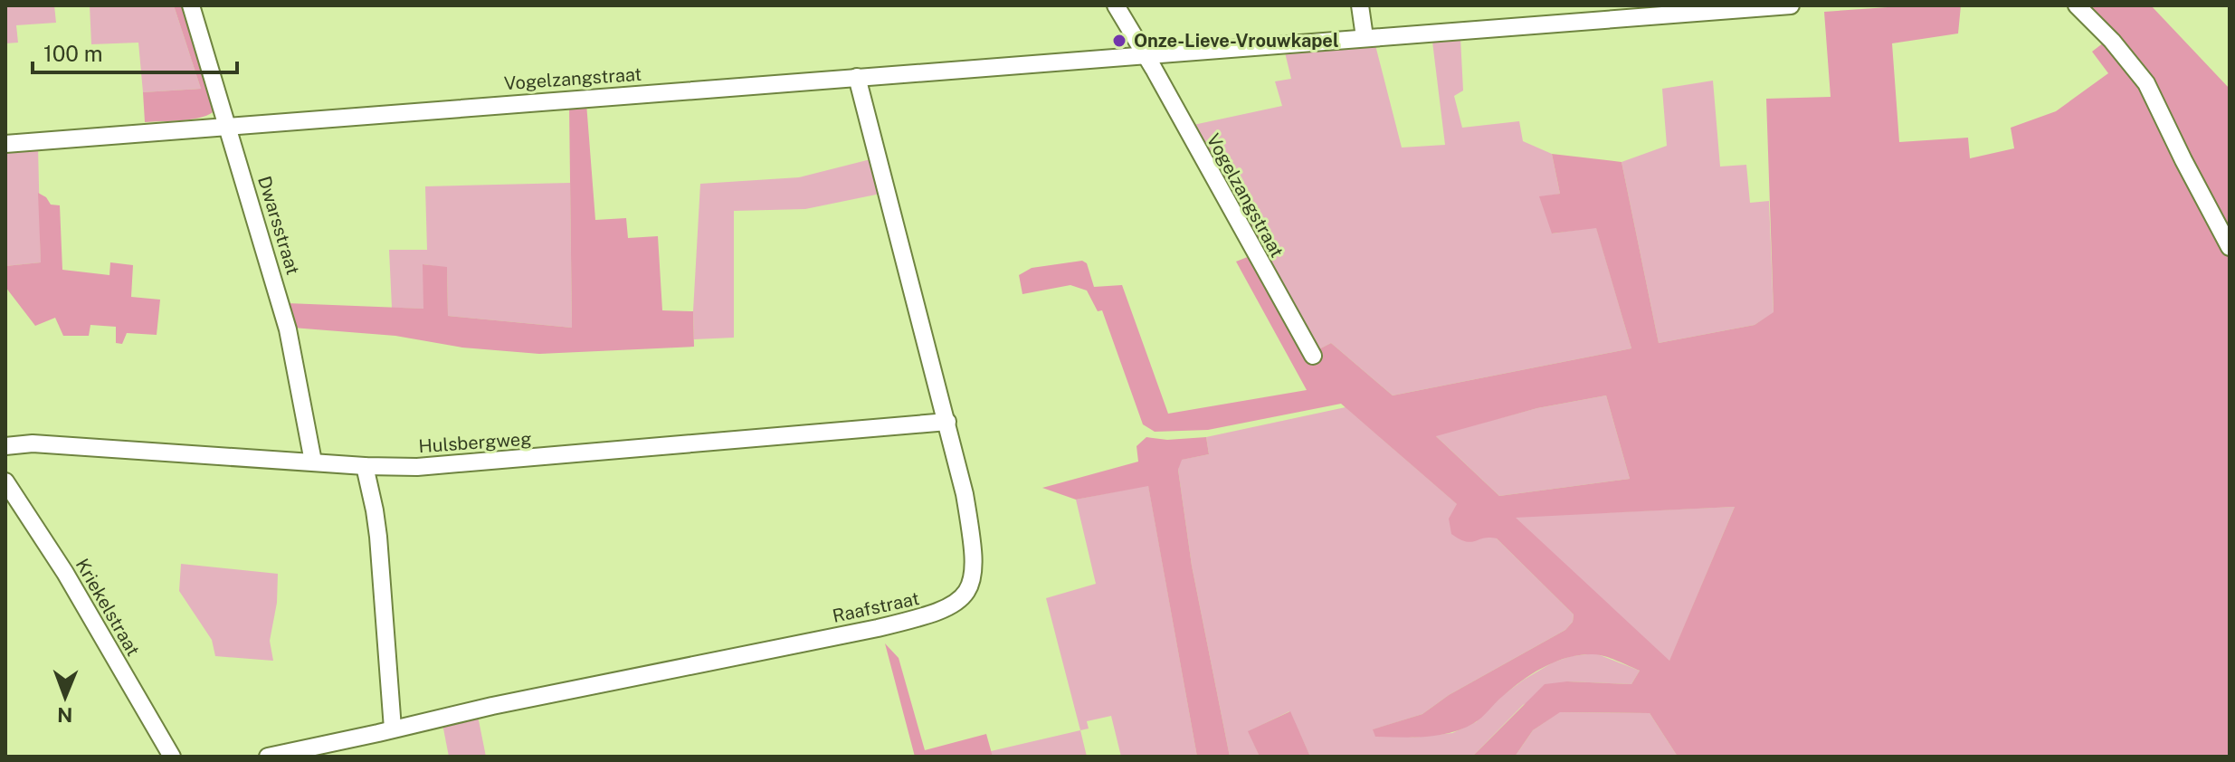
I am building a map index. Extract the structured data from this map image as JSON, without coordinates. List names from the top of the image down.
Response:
{
  "streets": {
    "street": [
      "Vogelzangstraat",
      "Dwarsstraat",
      "Hulsbergweg",
      "Kriekelstraat",
      "Raafstraat"
    ]
  },
  "crossings": [
    ["Vogelzangstraat", "Dwarsstraat"],
    ["Vogelzangstraat", "Raafstraat"],
    ["Dwarsstraat", "Hulsbergweg"],
    ["Hulsbergweg", "Raafstraat"]
  ],
  "places": ["Onze-Lieve-Vrouwkapel"],
  "scale_bar": "100 m",
  "north": "bottom"
}
